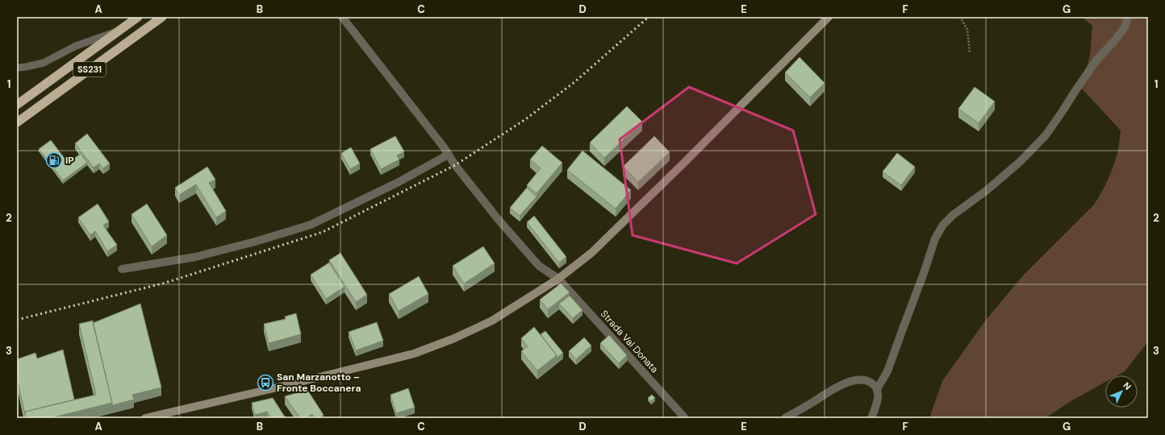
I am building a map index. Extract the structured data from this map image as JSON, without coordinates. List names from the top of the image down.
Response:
{
  "streets": {
    "highway": ["SS231"],
    "street": ["Strada Val Donata"]
  },
  "places": {
    "fuel station": ["IP"],
    "bus stop": ["San Marzanotto – Fronte Boccanera"]
  },
  "north": "top right",
  "grid": {
    "columns": [
      "A",
      "B",
      "C",
      "D",
      "E",
      "F",
      "G"
    ],
    "rows": ["1", "2", "3"]
  }
}
